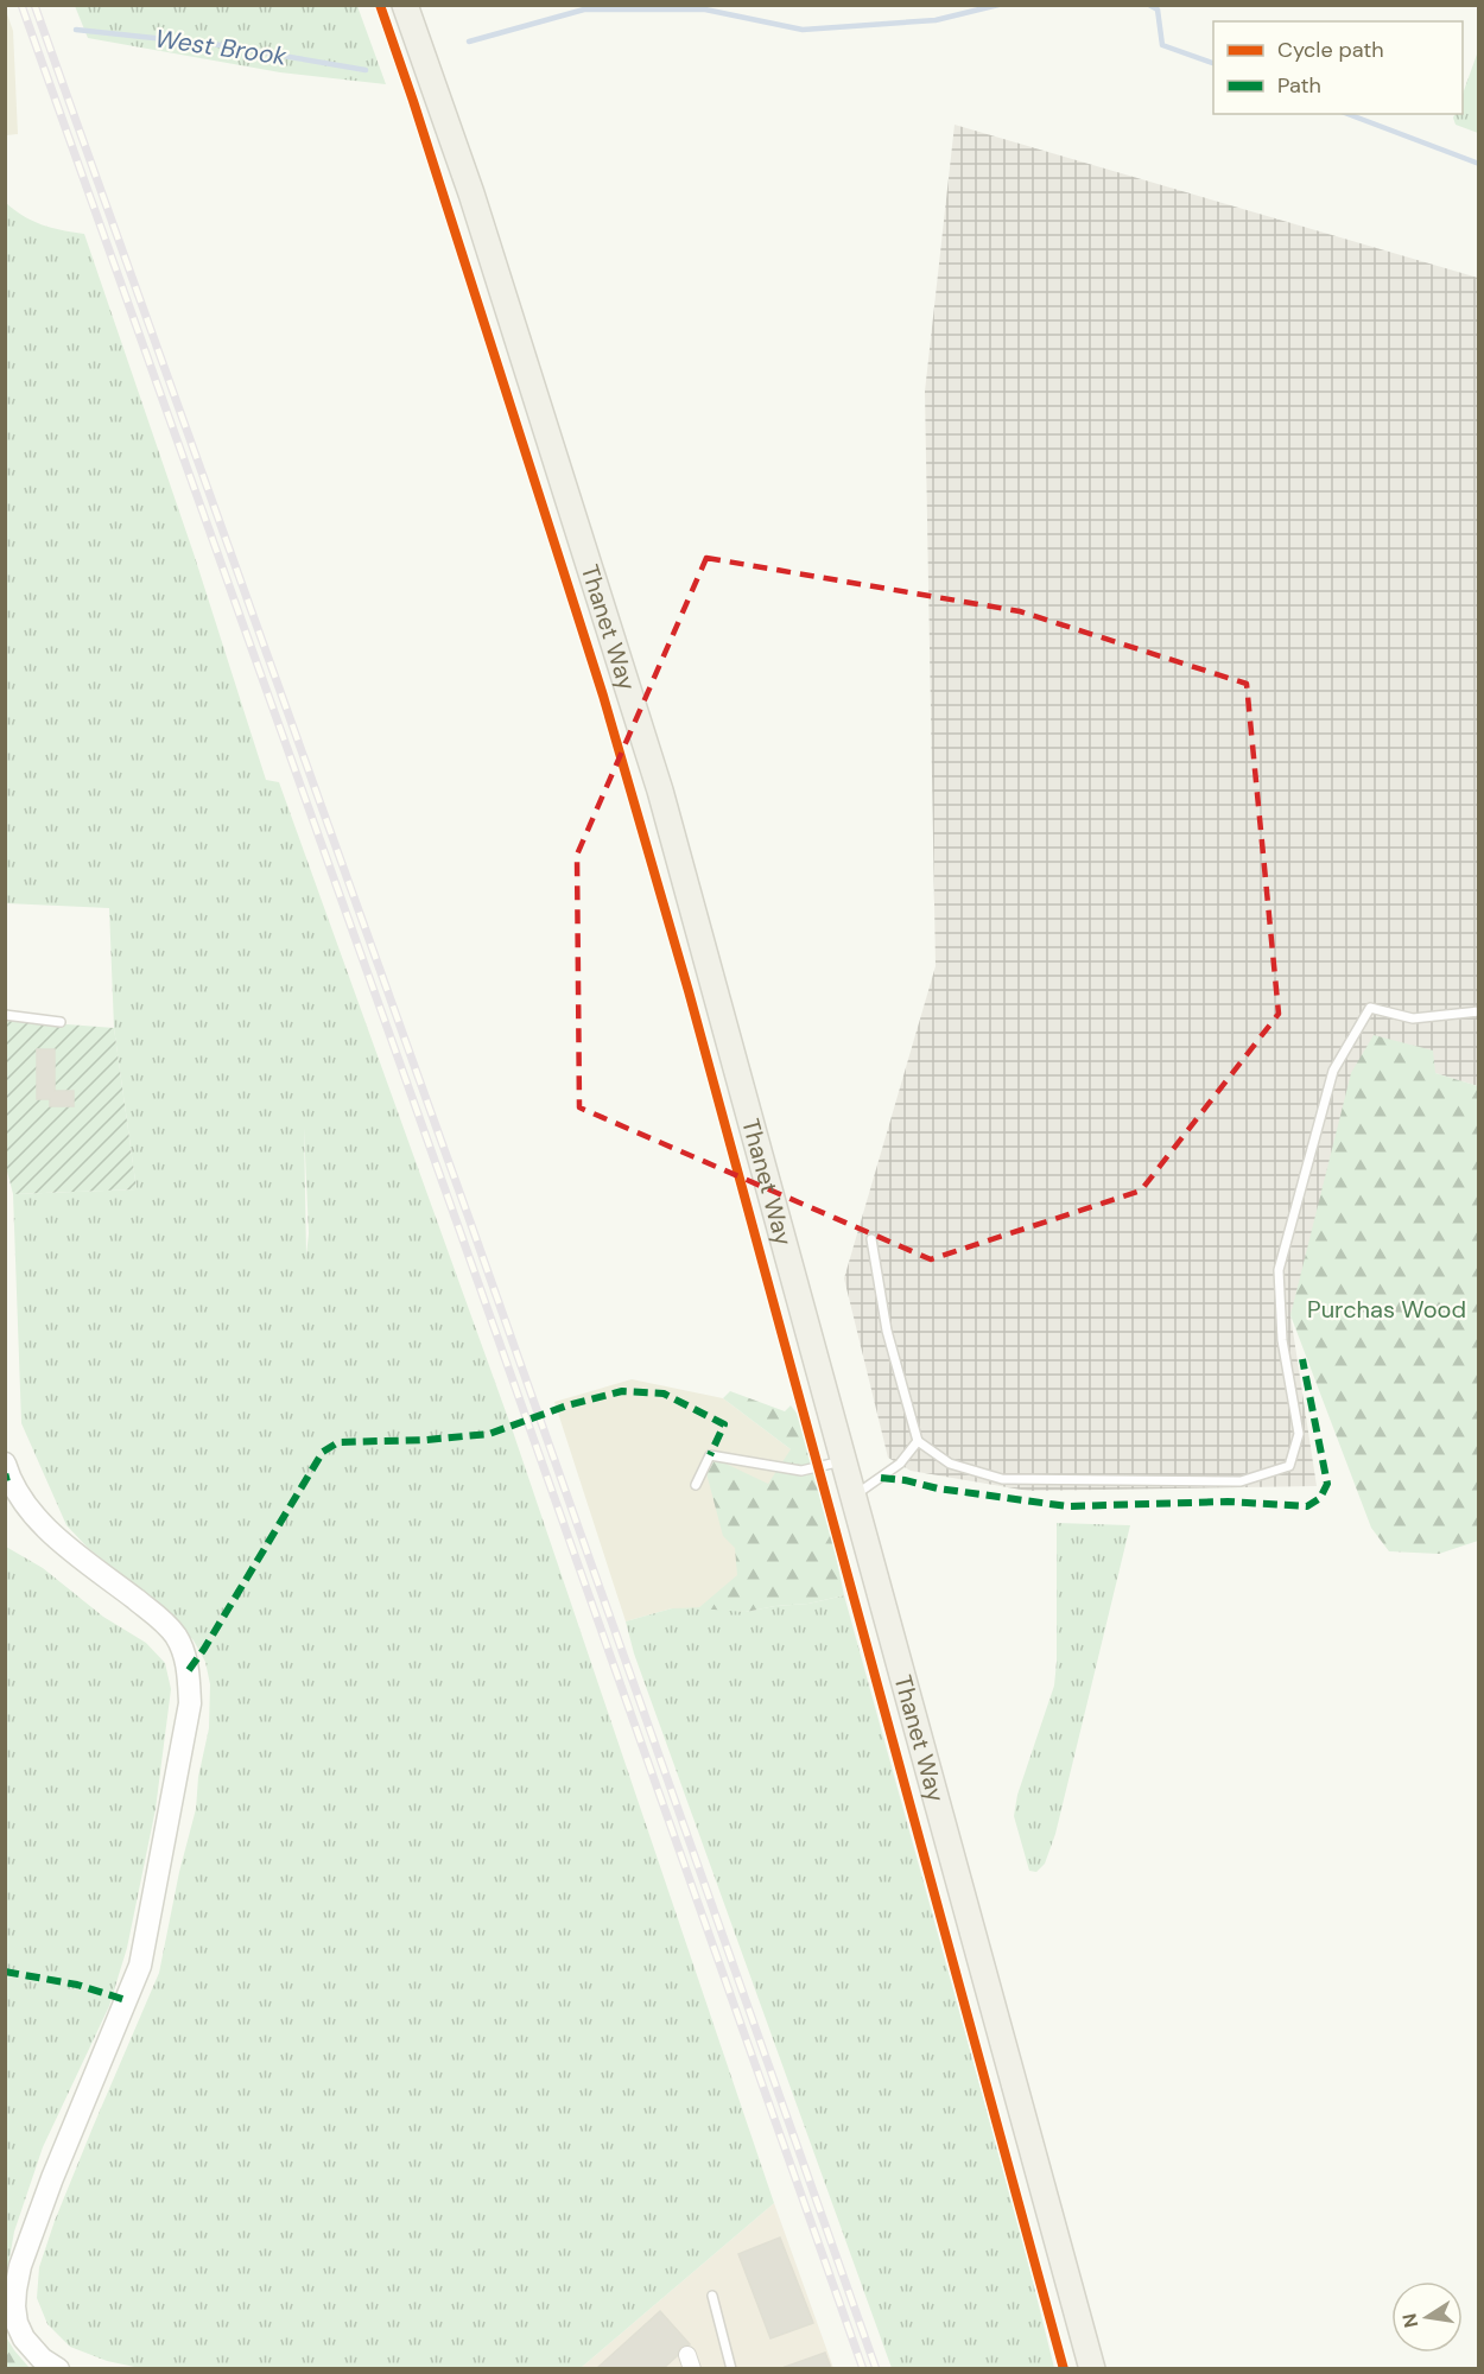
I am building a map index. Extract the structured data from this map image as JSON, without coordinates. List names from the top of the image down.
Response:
{
  "streets": {
    "main road": ["Thanet Way"]
  },
  "water": ["West Brook"],
  "parks": ["Purchas Wood"],
  "legend": ["Cycle path", "Path"],
  "north": "left"
}
